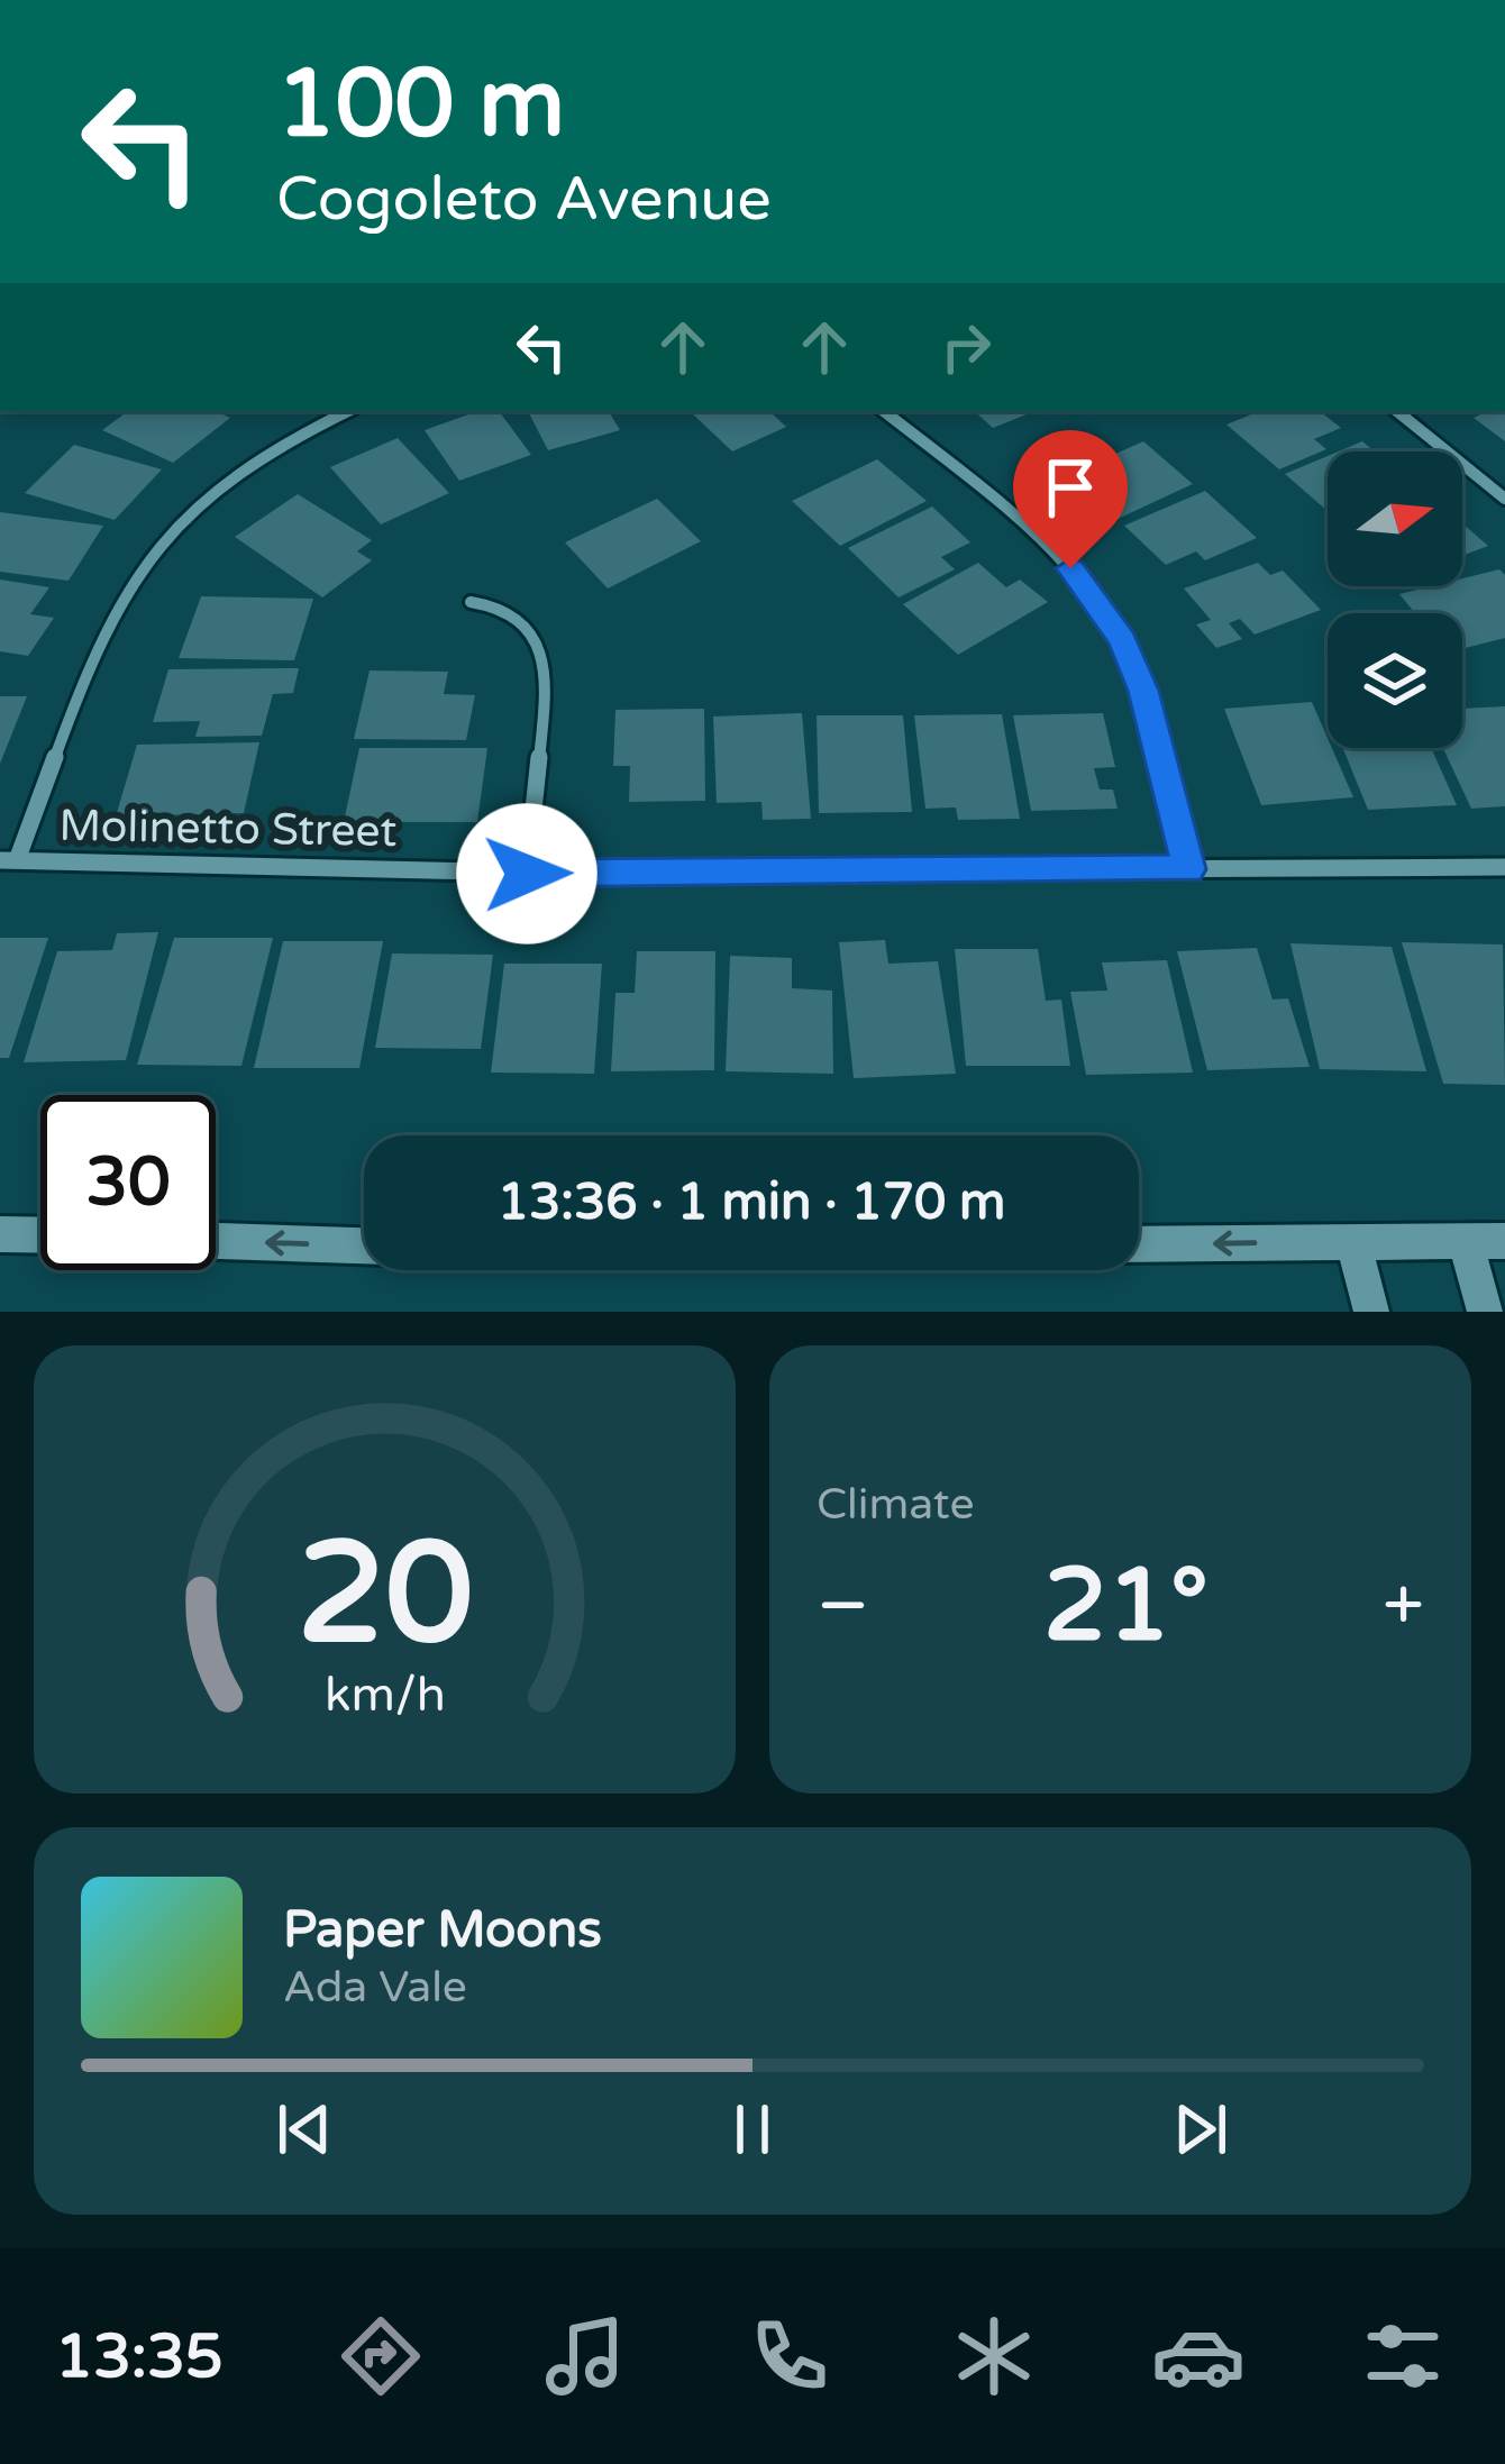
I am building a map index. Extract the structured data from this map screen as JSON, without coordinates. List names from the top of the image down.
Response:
{
  "streets": {
    "street": ["Molinetto Street"]
  },
  "north": "right",
  "page": {
    "turn": ["100 m", "Cogoleto Avenue"],
    "limit": "30",
    "trip": "13:36 · 1 min · 170 m",
    "tile": "Climate",
    "heat": ["−", "21°", "+"],
    "song": ["Paper Moons", "Ada Vale"],
    "tabs": "13:35",
    "gauge": ["20", "km/h"]
  }
}
